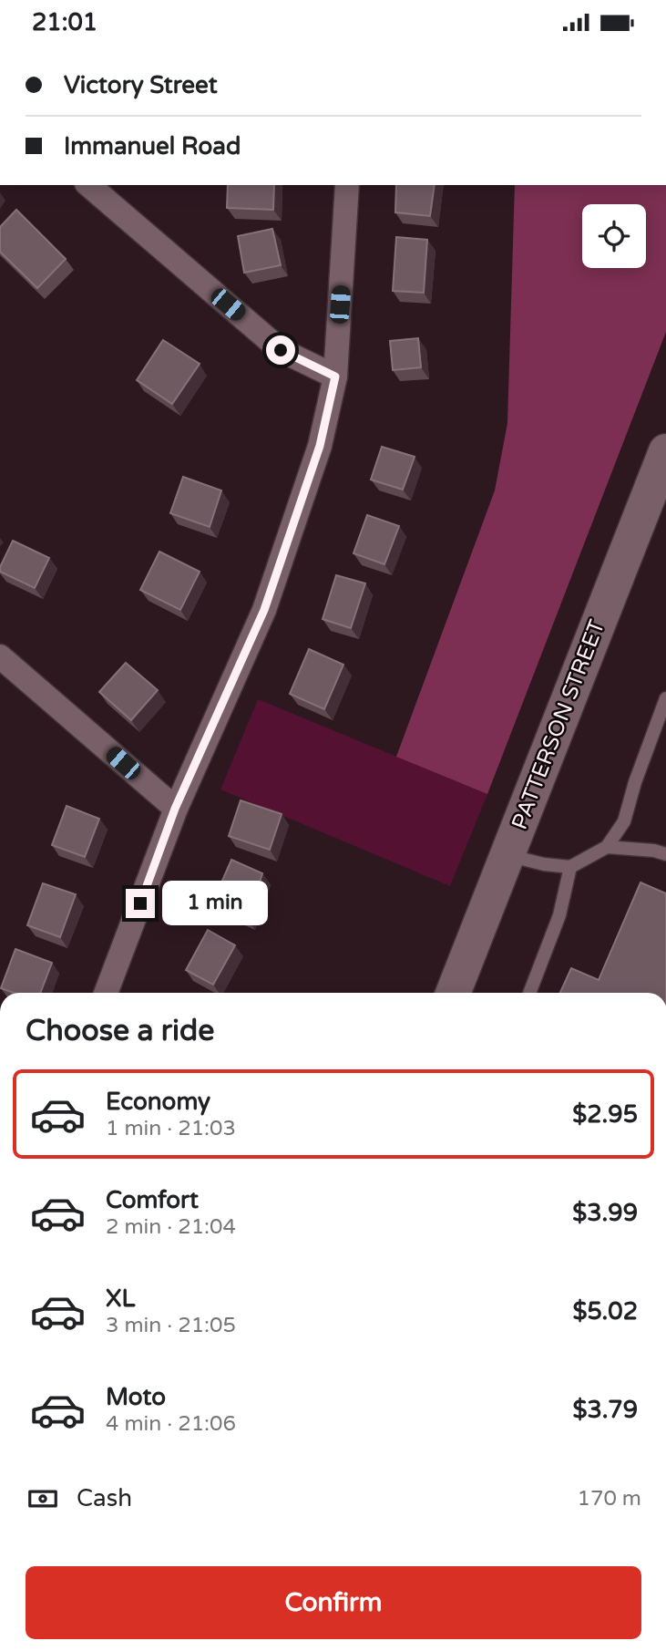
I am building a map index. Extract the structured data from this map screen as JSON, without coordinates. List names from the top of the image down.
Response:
{
  "streets": {
    "main road": ["PATTERSON STREET"]
  },
  "page": {
    "status": "21:01",
    "banner": ["Victory Street", "Immanuel Road"],
    "bubble": "1 min",
    "heading": "Choose a ride",
    "list": [
      {
        "name": "Economy",
        "note": "1 min · 21:03",
        "value": "$2.95"
      },
      {
        "name": "Comfort",
        "note": "2 min · 21:04",
        "value": "$3.99"
      },
      {
        "name": "XL",
        "note": "3 min · 21:05",
        "value": "$5.02"
      },
      {
        "name": "Moto",
        "note": "4 min · 21:06",
        "value": "$3.79"
      }
    ],
    "pay": ["Cash", "170 m"],
    "buttons": "Confirm"
  }
}
